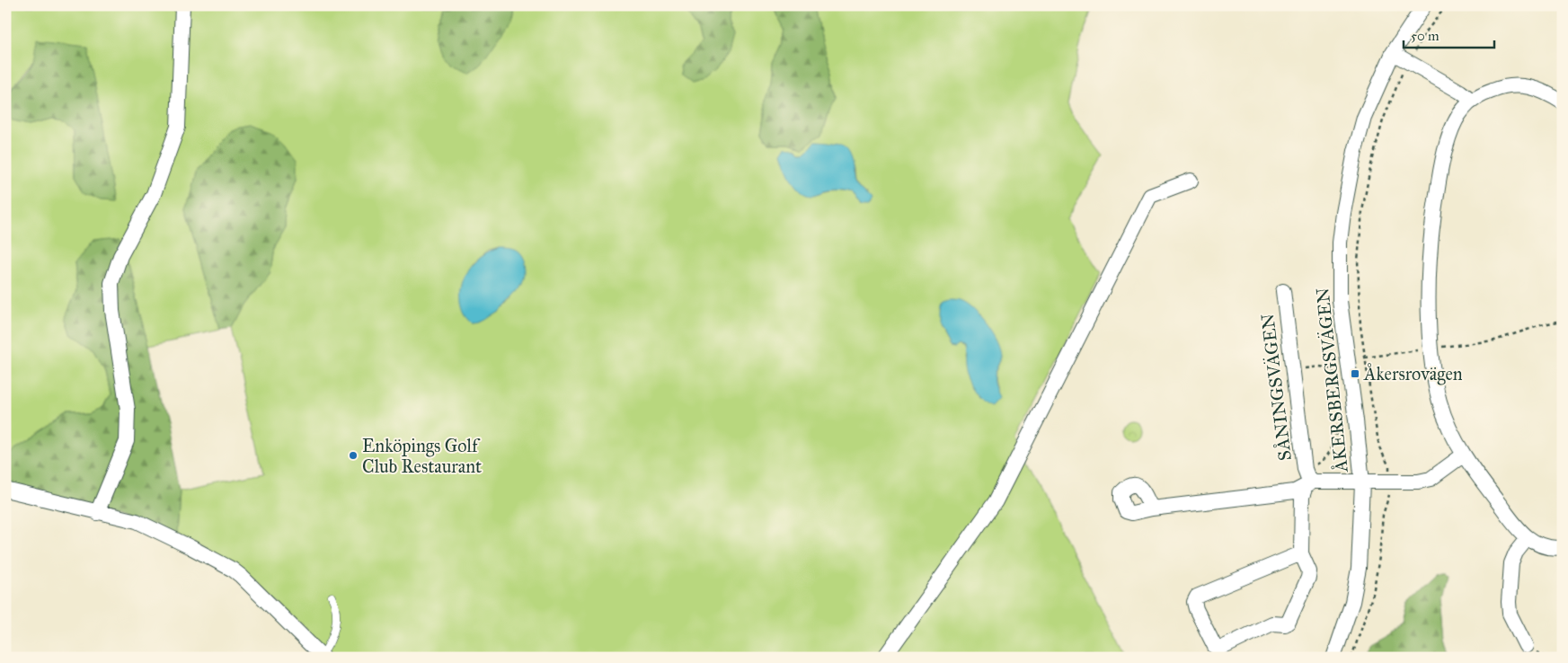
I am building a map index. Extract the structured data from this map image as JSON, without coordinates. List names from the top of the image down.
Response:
{
  "streets": {
    "street": ["ÅKERSBERGSVÄGEN", "SÅNINGSVÄGEN"]
  },
  "places": {
    "transit": ["Åkersrovägen"],
    "other": ["Enköpings Golf Club Restaurant"]
  },
  "scale_bar": "50 m"
}
